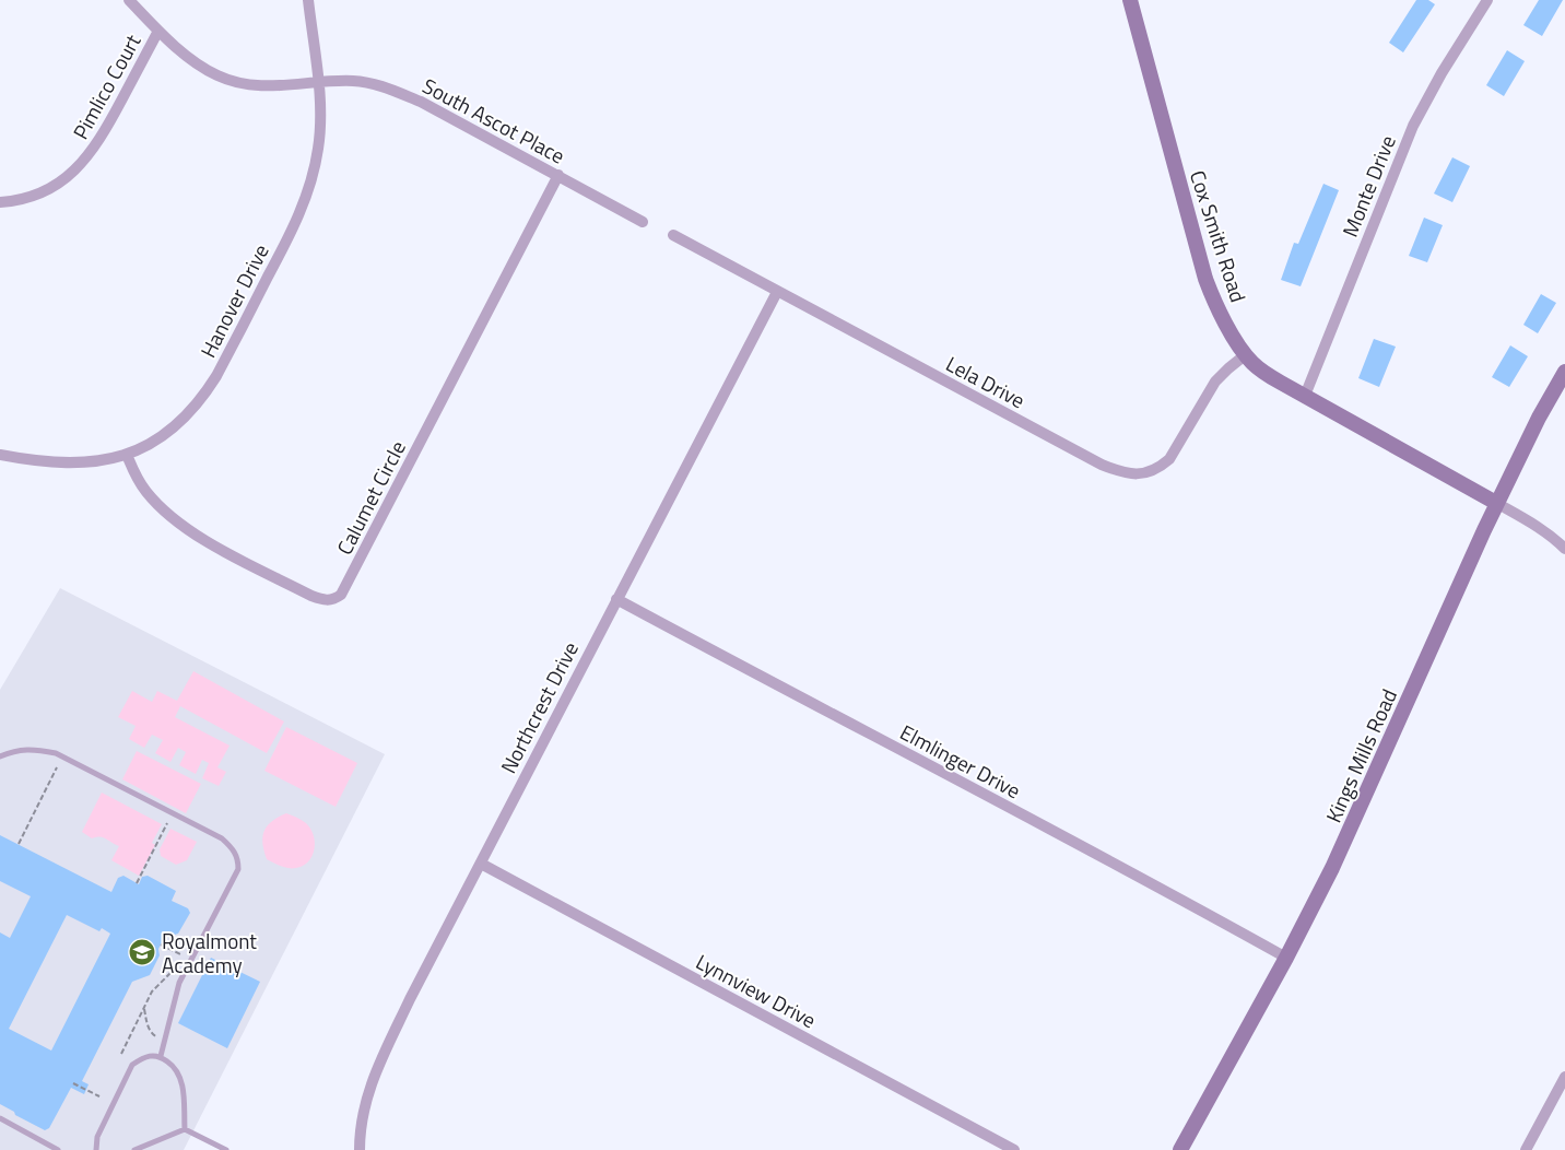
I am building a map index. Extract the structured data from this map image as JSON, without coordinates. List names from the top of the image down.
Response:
{
  "streets": {
    "street": [
      "Pimlico Court",
      "South Ascot Place",
      "Monte Drive",
      "Cox Smith Road",
      "Hanover Drive",
      "Lela Drive",
      "Calumet Circle",
      "Northcrest Drive",
      "Kings Mills Road",
      "Elmlinger Drive",
      "Lynnview Drive"
    ]
  },
  "crossings": [
    ["Pimlico Court", "South Ascot Place"],
    ["South Ascot Place", "Hanover Drive"],
    ["South Ascot Place", "Calumet Circle"],
    ["Monte Drive", "Cox Smith Road"],
    ["Cox Smith Road", "Lela Drive"],
    ["Cox Smith Road", "Kings Mills Road"],
    ["Hanover Drive", "Calumet Circle"],
    ["Lela Drive", "Northcrest Drive"],
    ["Northcrest Drive", "Elmlinger Drive"],
    ["Northcrest Drive", "Lynnview Drive"],
    ["Kings Mills Road", "Elmlinger Drive"]
  ],
  "places": {
    "school or university": ["Royalmont Academy"]
  }
}
